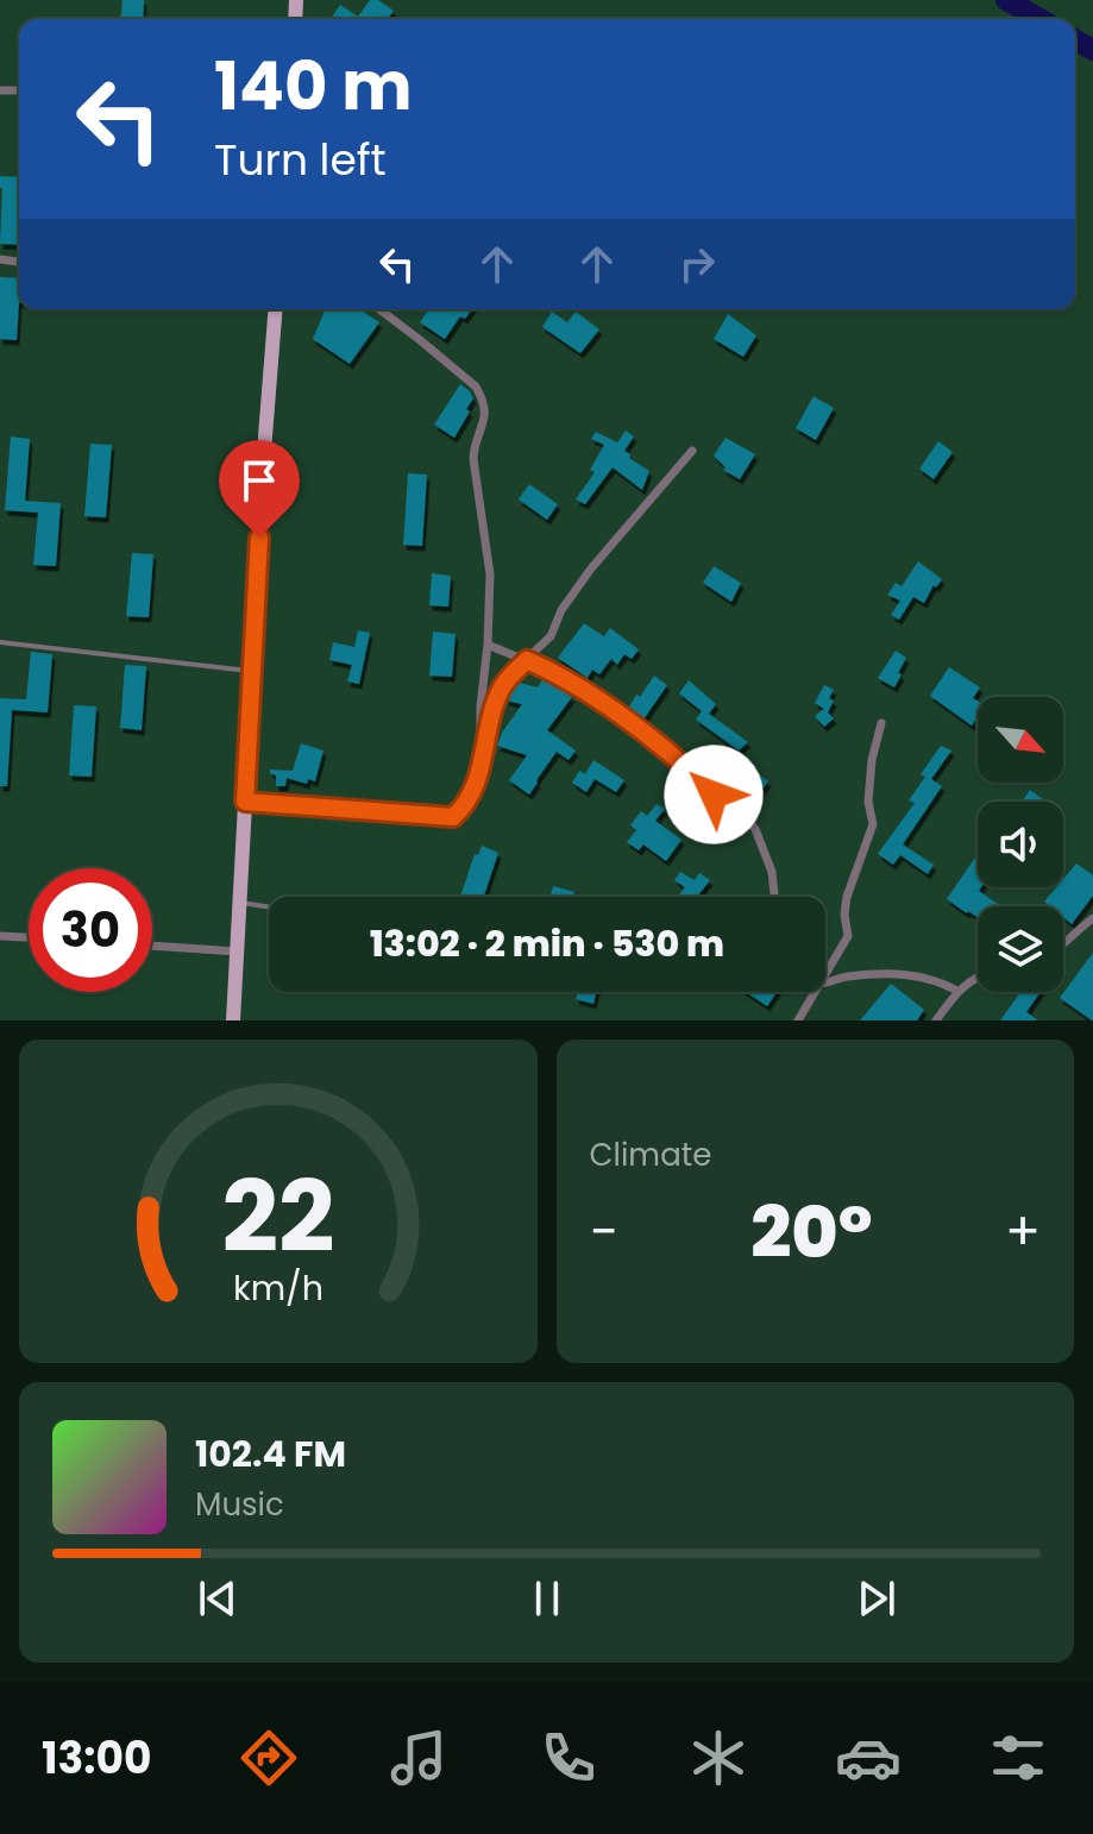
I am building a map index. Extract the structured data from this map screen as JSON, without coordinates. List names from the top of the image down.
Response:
{
  "north": "bottom right",
  "page": {
    "turn": ["140 m", "Turn left"],
    "limit": "30",
    "trip": "13:02 · 2 min · 530 m",
    "tile": "Climate",
    "heat": ["−", "20°", "+"],
    "song": ["102.4 FM", "Music"],
    "tabs": "13:00",
    "gauge": ["22", "km/h"]
  }
}
